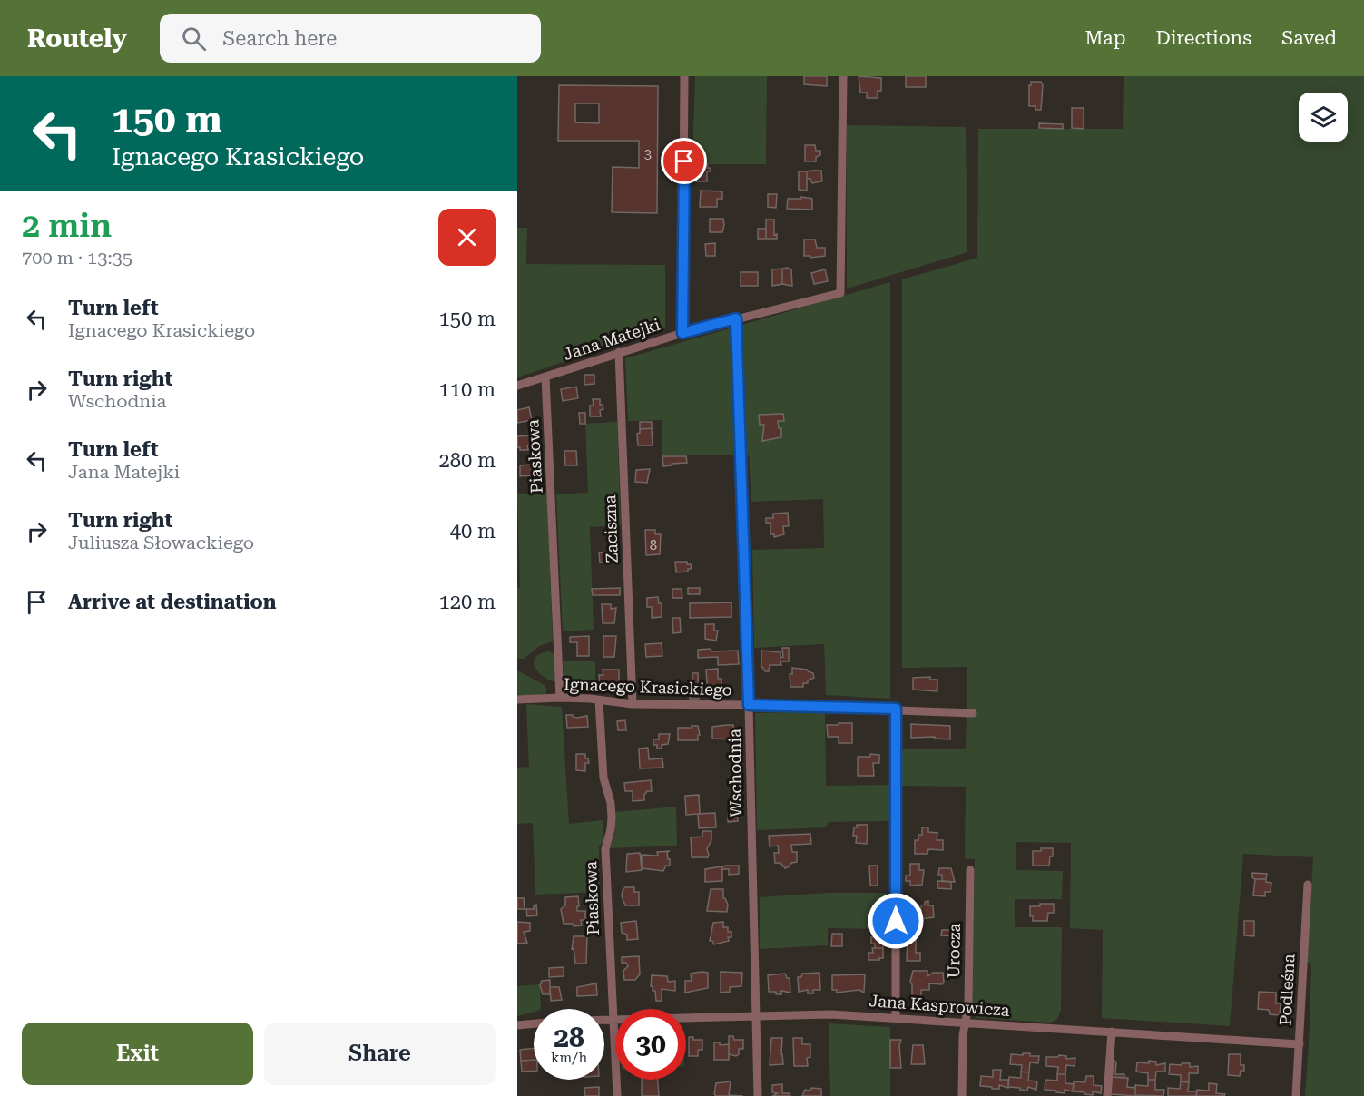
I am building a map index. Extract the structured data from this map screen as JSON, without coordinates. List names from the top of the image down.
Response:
{
  "streets": {
    "street": [
      "Jana Matejki",
      "Piaskowa",
      "Zaciszna",
      "Ignacego Krasickiego",
      "Wschodnia",
      "Urocza",
      "Podleśna",
      "Jana Kasprowicza"
    ]
  },
  "crossings": [
    ["Jana Matejki", "Piaskowa"],
    ["Jana Matejki", "Zaciszna"],
    ["Jana Matejki", "Wschodnia"],
    ["Piaskowa", "Ignacego Krasickiego"],
    ["Piaskowa", "Jana Kasprowicza"],
    ["Zaciszna", "Ignacego Krasickiego"],
    ["Ignacego Krasickiego", "Wschodnia"],
    ["Wschodnia", "Jana Kasprowicza"],
    ["Urocza", "Jana Kasprowicza"],
    ["Podleśna", "Jana Kasprowicza"]
  ],
  "house_numbers": ["3", "8"],
  "page": {
    "header": "Routely",
    "search": "Search here",
    "nav": ["Map", "Directions", "Saved"],
    "turn": ["150 m", "Ignacego Krasickiego"],
    "heading": ["2 min", "700 m · 13:35"],
    "list": [
      {
        "name": "Turn left",
        "note": "Ignacego Krasickiego",
        "value": "150 m"
      },
      {
        "name": "Turn right",
        "note": "Wschodnia",
        "value": "110 m"
      },
      {
        "name": "Turn left",
        "note": "Jana Matejki",
        "value": "280 m"
      },
      {
        "name": "Turn right",
        "note": "Juliusza Słowackiego",
        "value": "40 m"
      },
      {
        "name": "Arrive at destination",
        "value": "120 m"
      }
    ],
    "speed": "28 km/h",
    "limit": "30",
    "buttons": ["Exit", "Share"]
  }
}
